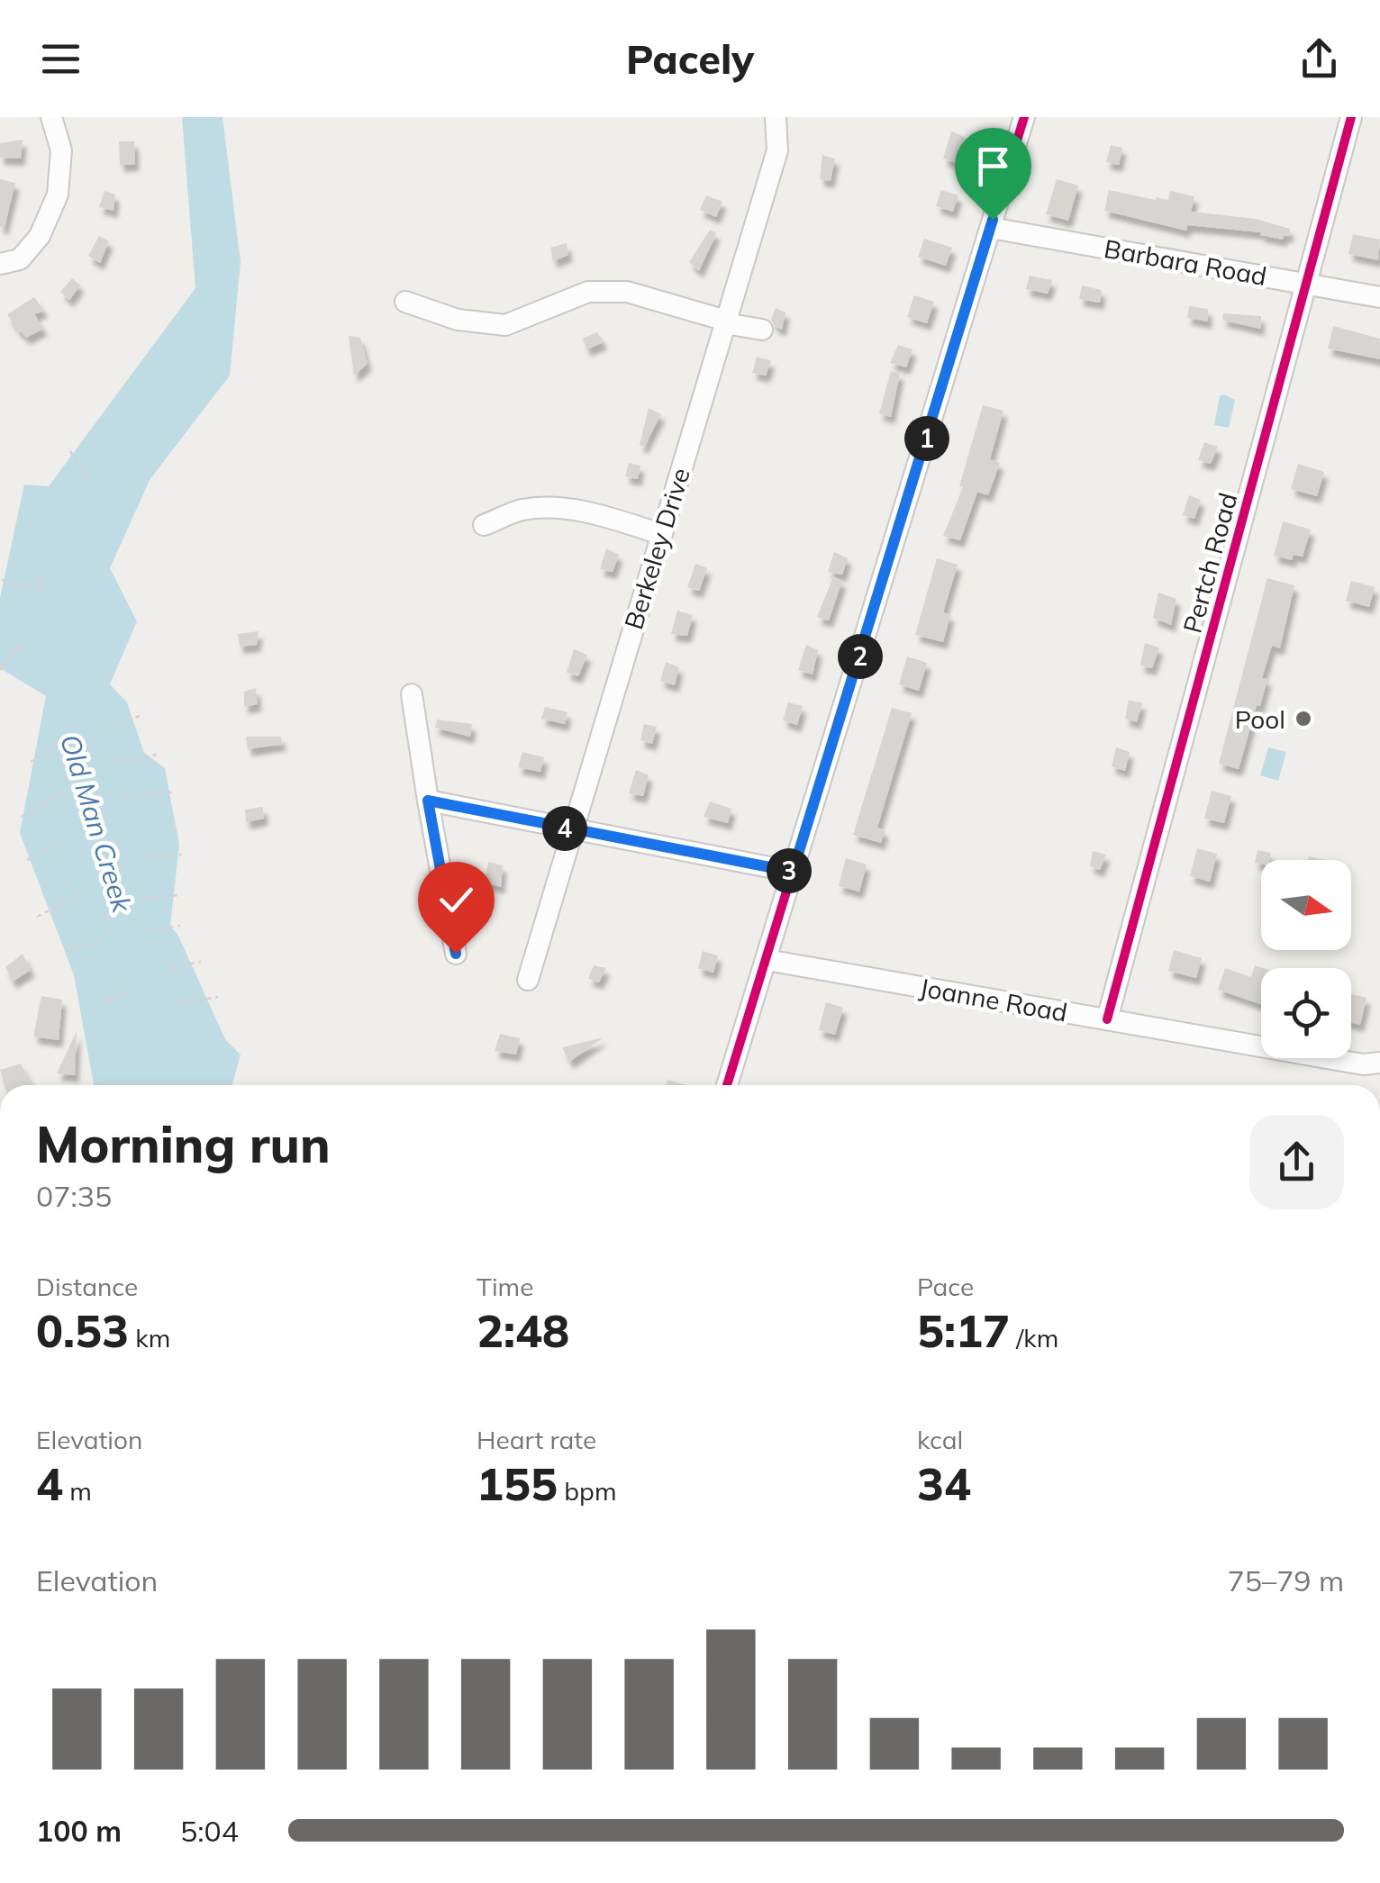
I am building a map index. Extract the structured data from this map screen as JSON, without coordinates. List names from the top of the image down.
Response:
{
  "streets": {
    "street": [
      "Barbara Road",
      "Berkeley Drive",
      "Pertch Road",
      "Joanne Road"
    ]
  },
  "crossings": [
    ["Barbara Road", "Pertch Road"],
    ["Pertch Road", "Joanne Road"]
  ],
  "water": ["Old Man Creek"],
  "places": ["Pool"],
  "north": "right",
  "page": {
    "header": "Pacely",
    "pins": [
      "1",
      "2",
      "4",
      "3"
    ],
    "heading": ["Morning run", "07:35"],
    "stats": [
      ["Distance", "0.53 km"],
      ["Time", "2:48"],
      ["Pace", "5:17 /km"],
      ["Elevation", "4 m"],
      ["Heart rate", "155 bpm"],
      ["kcal", "34"]
    ],
    "chart": ["Elevation", "75–79 m"],
    "list": [
      {
        "name": "100 m",
        "note": "5:04"
      }
    ]
  }
}
